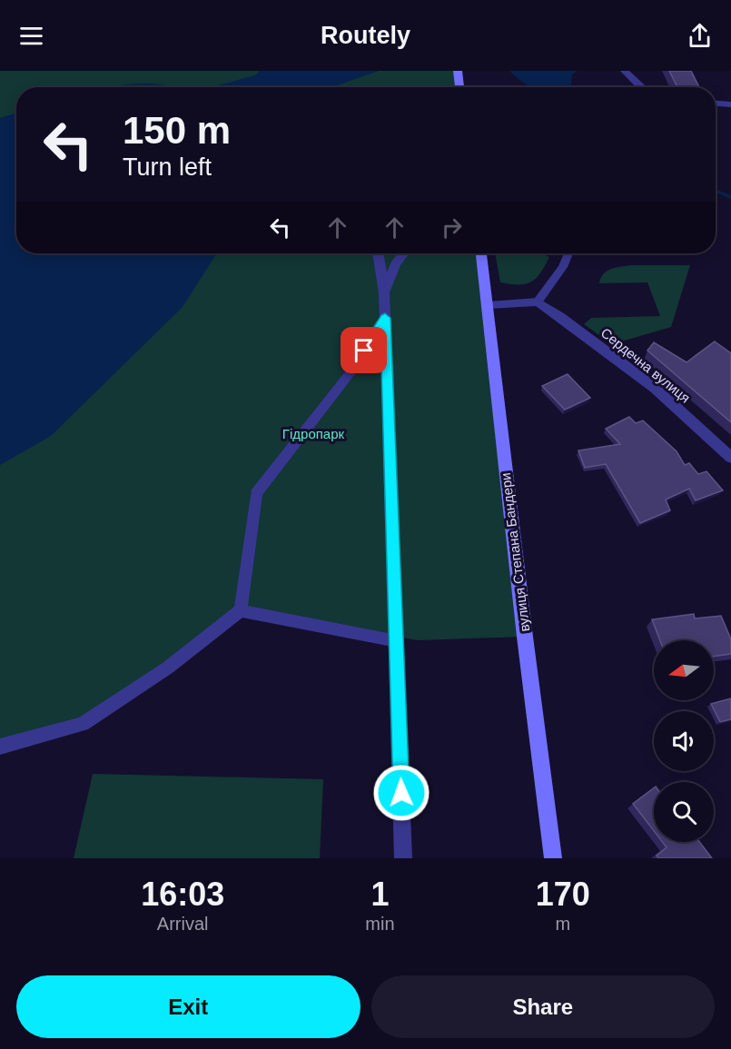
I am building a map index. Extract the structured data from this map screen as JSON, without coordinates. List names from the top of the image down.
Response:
{
  "streets": {
    "main road": ["вулиця Степана Бандери"],
    "street": ["Сердечна вулиця"]
  },
  "parks": ["Гідропарк"],
  "north": "left",
  "page": {
    "header": "Routely",
    "turn": ["150 m", "Turn left"],
    "eta": [
      "16:03",
      "Arrival",
      "1",
      "min",
      "170",
      "m"
    ],
    "buttons": ["Exit", "Share"]
  }
}
